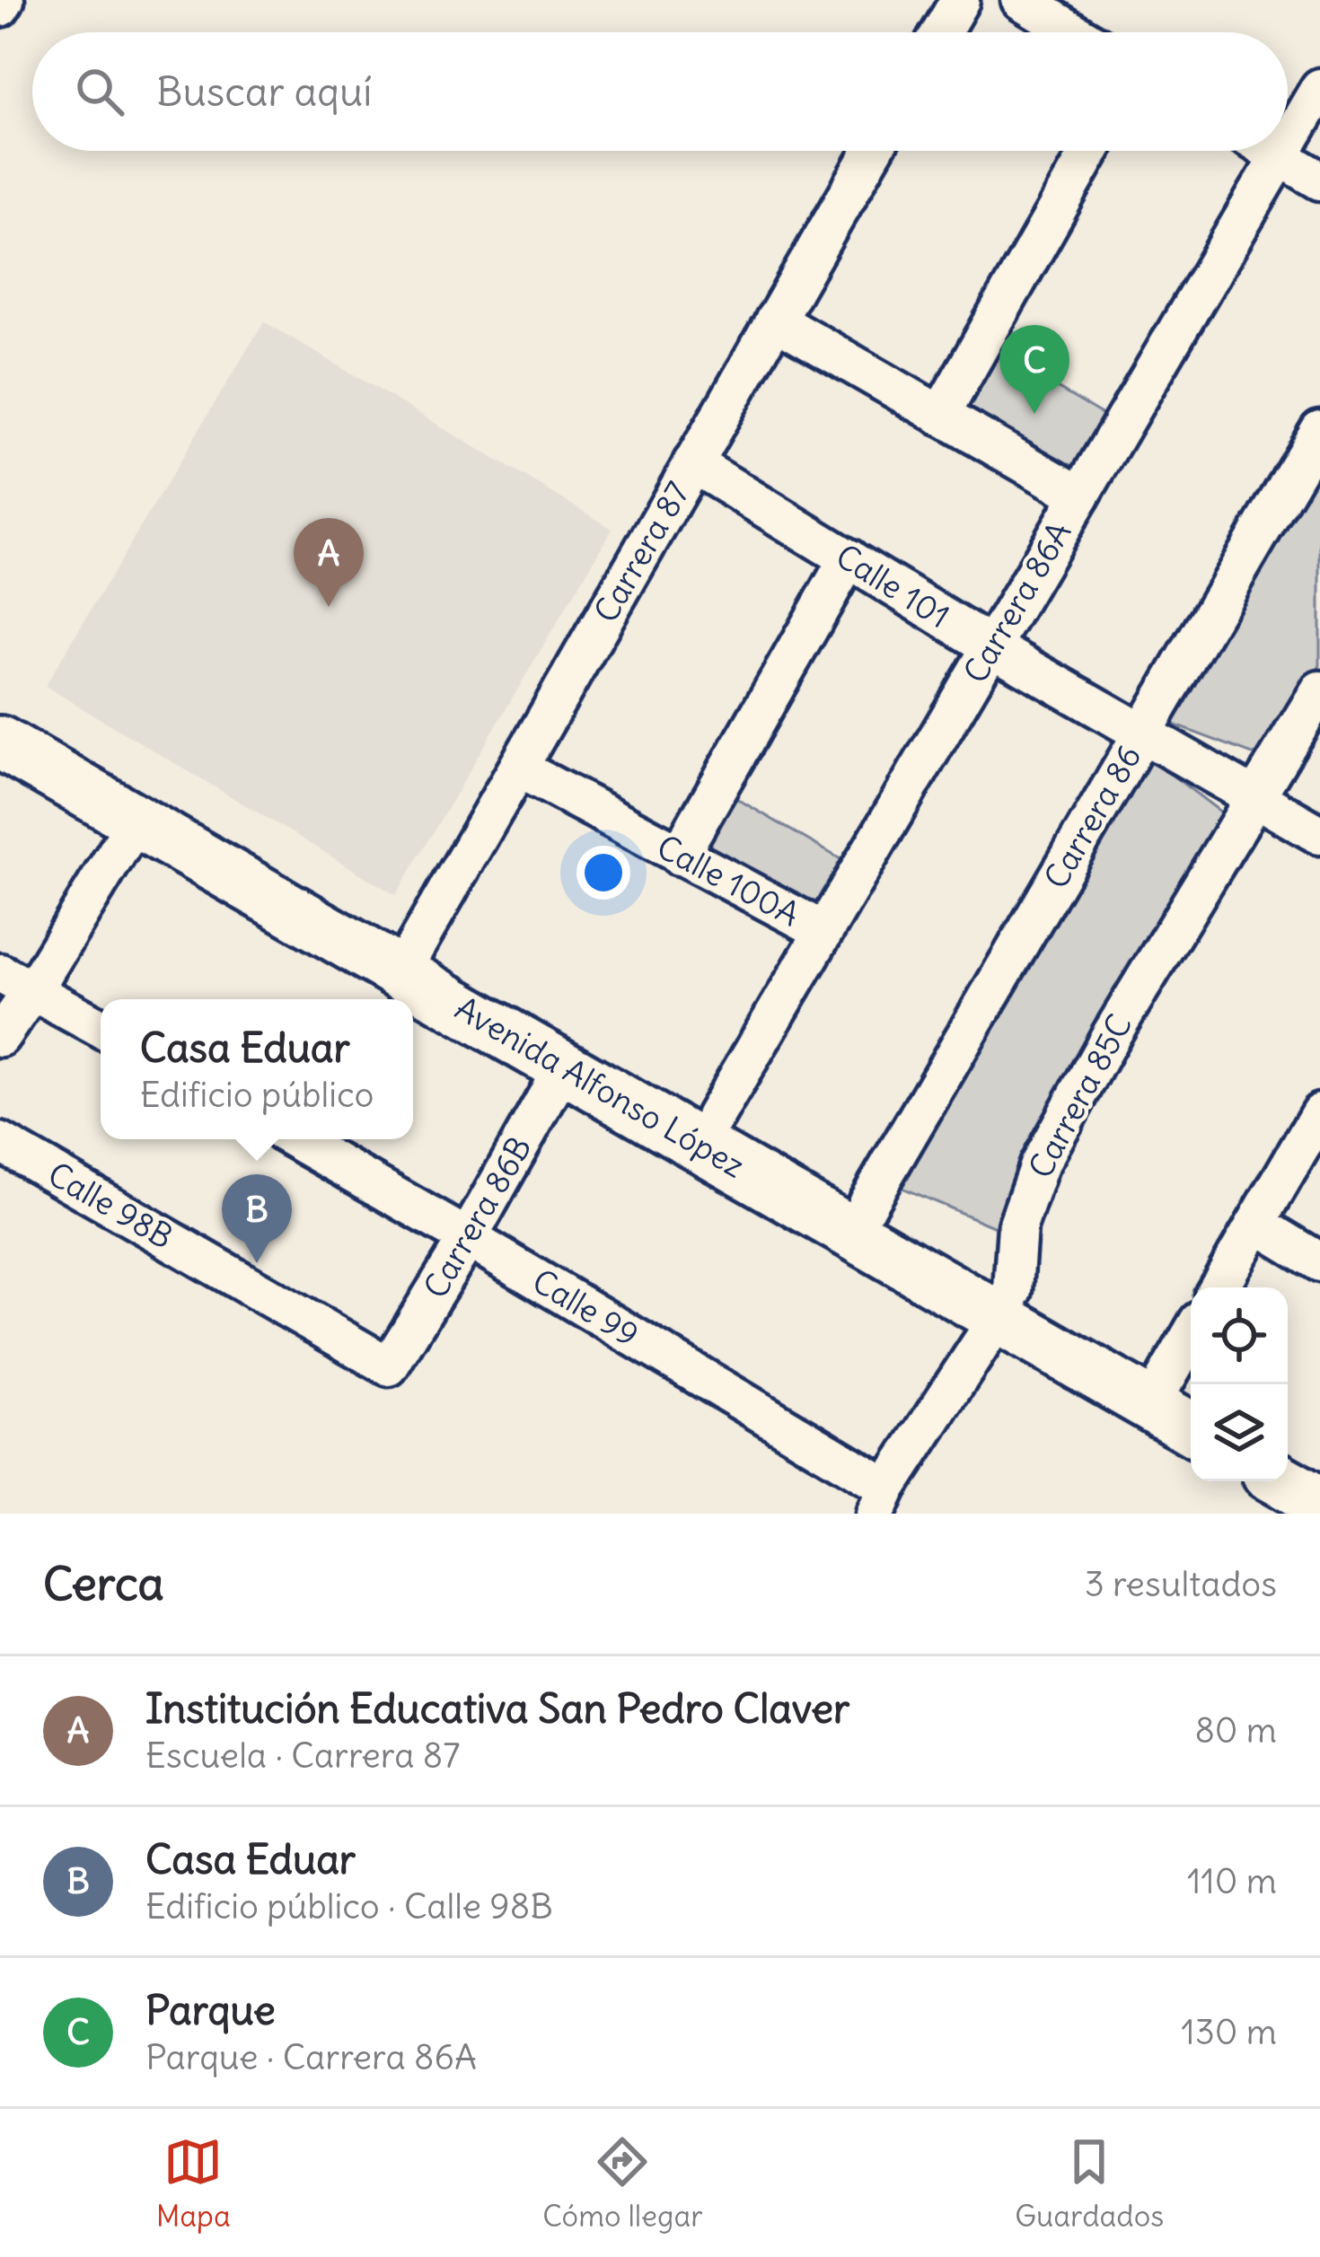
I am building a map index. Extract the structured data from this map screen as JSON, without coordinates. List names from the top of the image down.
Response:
{
  "streets": {
    "street": [
      "Carrera 87",
      "Calle 101",
      "Carrera 86A",
      "Carrera 86",
      "Calle 100A",
      "Avenida Alfonso López",
      "Carrera 85C",
      "Calle 98B",
      "Carrera 86B",
      "Calle 99"
    ]
  },
  "crossings": [
    ["Carrera 87", "Calle 101"],
    ["Carrera 87", "Calle 100A"],
    ["Carrera 87", "Avenida Alfonso López"],
    ["Calle 101", "Carrera 86A"],
    ["Calle 101", "Carrera 86"],
    ["Calle 101", "Carrera 85C"],
    ["Carrera 86A", "Calle 100A"],
    ["Carrera 86A", "Avenida Alfonso López"],
    ["Carrera 86", "Avenida Alfonso López"],
    ["Avenida Alfonso López", "Carrera 85C"],
    ["Avenida Alfonso López", "Carrera 86B"],
    ["Carrera 85C", "Calle 99"],
    ["Calle 98B", "Carrera 86B"],
    ["Carrera 86B", "Calle 99"]
  ],
  "page": {
    "search": "Buscar aquí",
    "pins": ["C", "A", "B"],
    "popup": ["Casa Eduar", "Edificio público"],
    "heading": ["Cerca", "3 resultados"],
    "list": [
      {
        "mark": "A",
        "name": "Institución Educativa San Pedro Claver",
        "note": "Escuela · Carrera 87",
        "value": "80 m"
      },
      {
        "mark": "B",
        "name": "Casa Eduar",
        "note": "Edificio público · Calle 98B",
        "value": "110 m"
      },
      {
        "mark": "C",
        "name": "Parque",
        "note": "Parque · Carrera 86A",
        "value": "130 m"
      }
    ],
    "nav": ["Mapa", "Cómo llegar", "Guardados"]
  }
}
